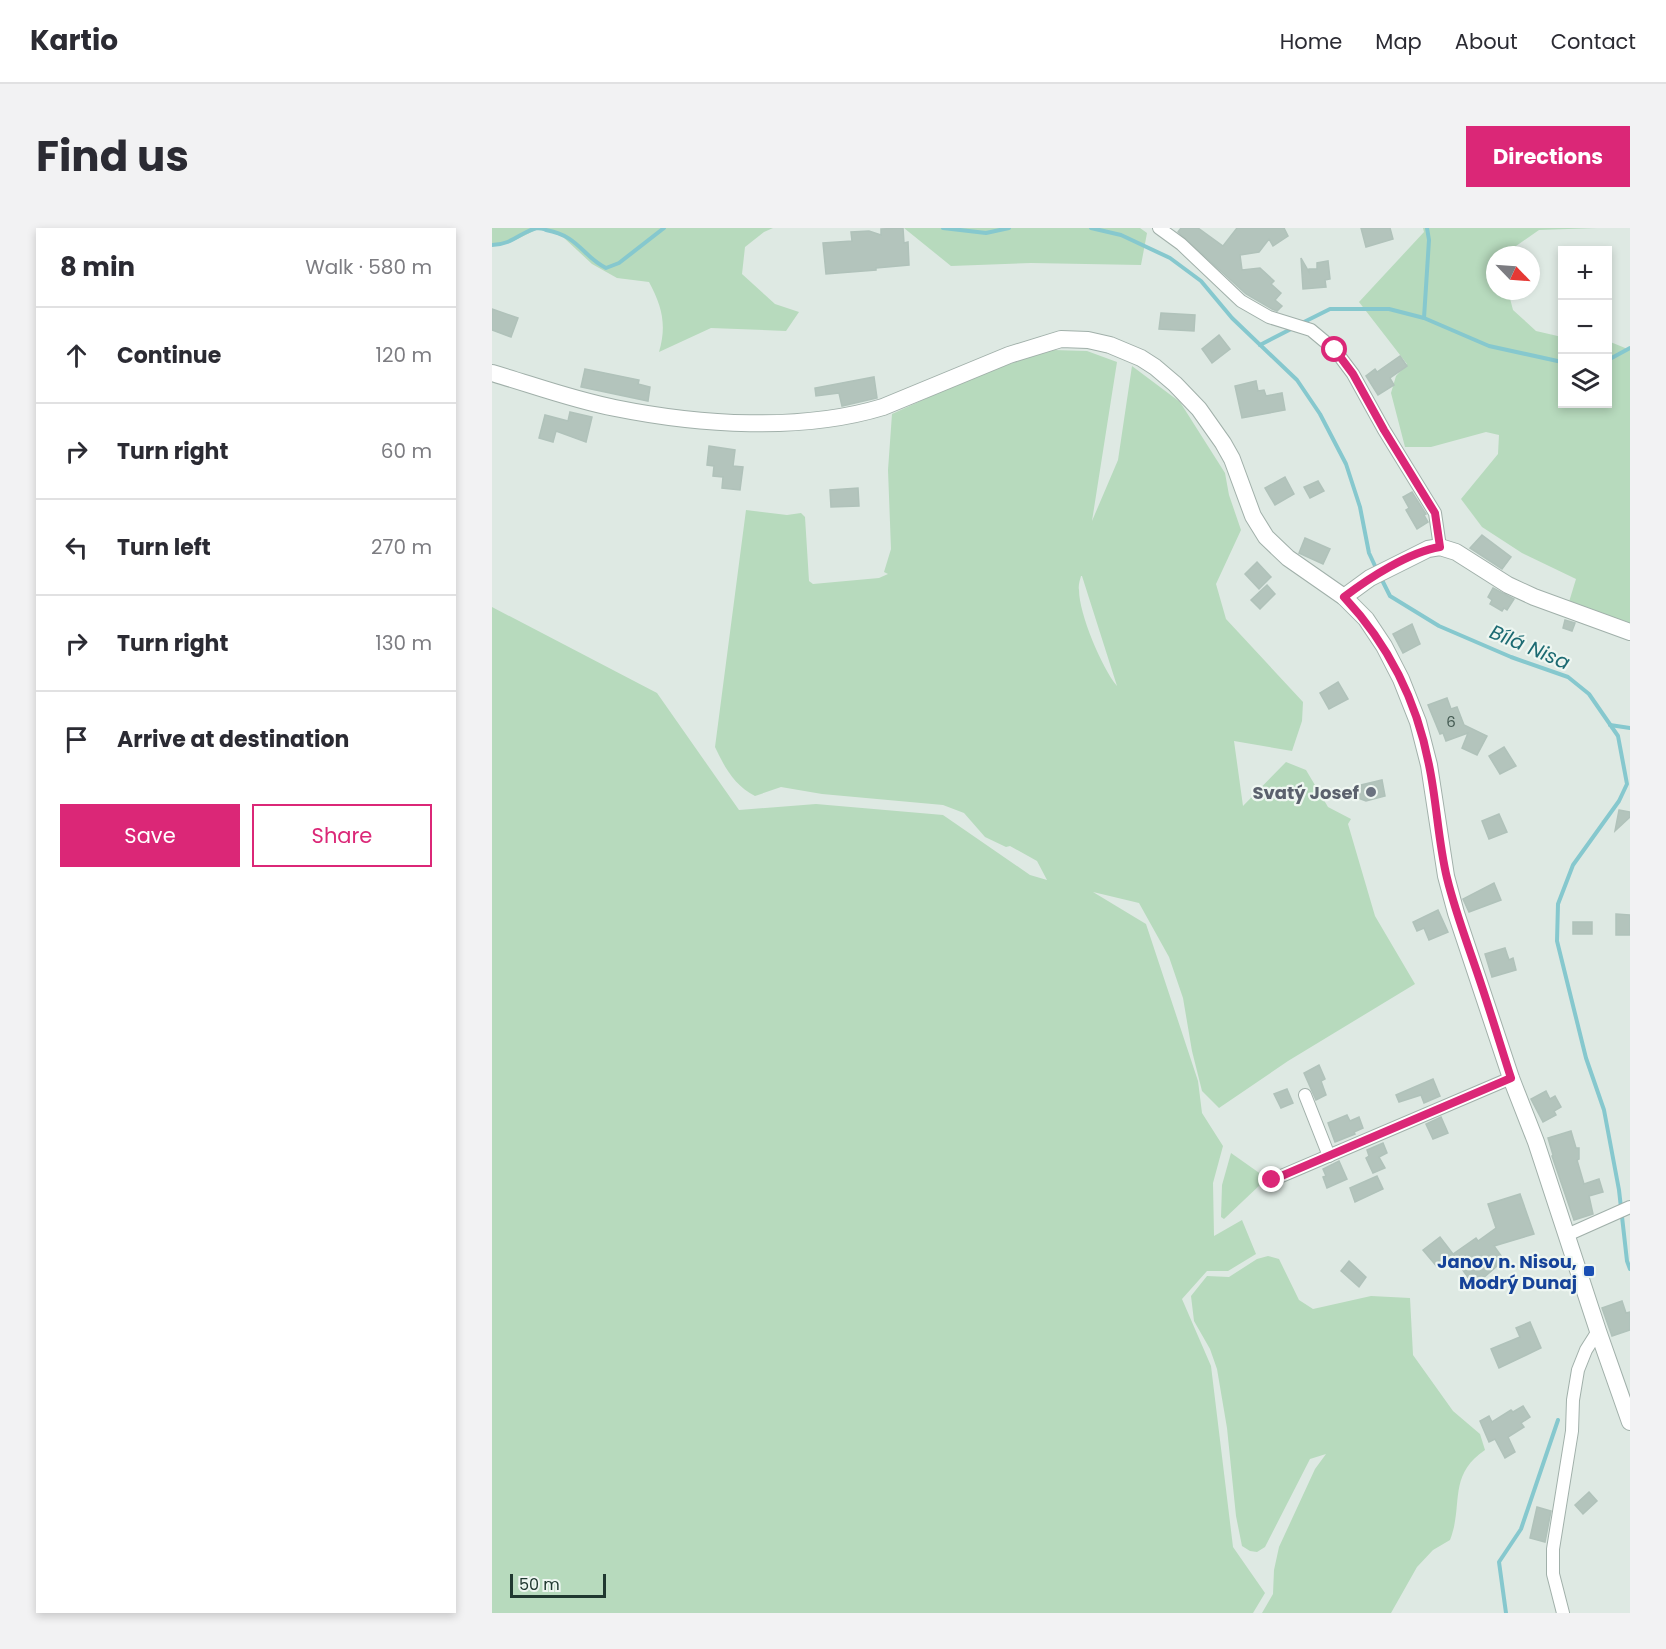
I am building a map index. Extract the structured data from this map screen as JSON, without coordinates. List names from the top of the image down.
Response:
{
  "water": ["Bílá Nisa"],
  "places": {
    "other": ["Svatý Josef"],
    "transit": ["Janov n. Nisou, Modrý Dunaj"]
  },
  "house_numbers": ["6"],
  "scale_bar": "50 m",
  "north": "bottom right",
  "page": {
    "header": "Kartio",
    "nav": [
      "Home",
      "Map",
      "About",
      "Contact"
    ],
    "title": "Find us",
    "buttons": [
      "Directions",
      ["Save", "Share"]
    ],
    "heading": ["8 min", "Walk · 580 m"],
    "map_buttons": ["+", "−"],
    "list": [
      ["Continue", "120 m"],
      ["Turn right", "60 m"],
      ["Turn left", "270 m"],
      ["Turn right", "130 m"],
      "Arrive at destination"
    ],
    "scale": "50 m"
  }
}
